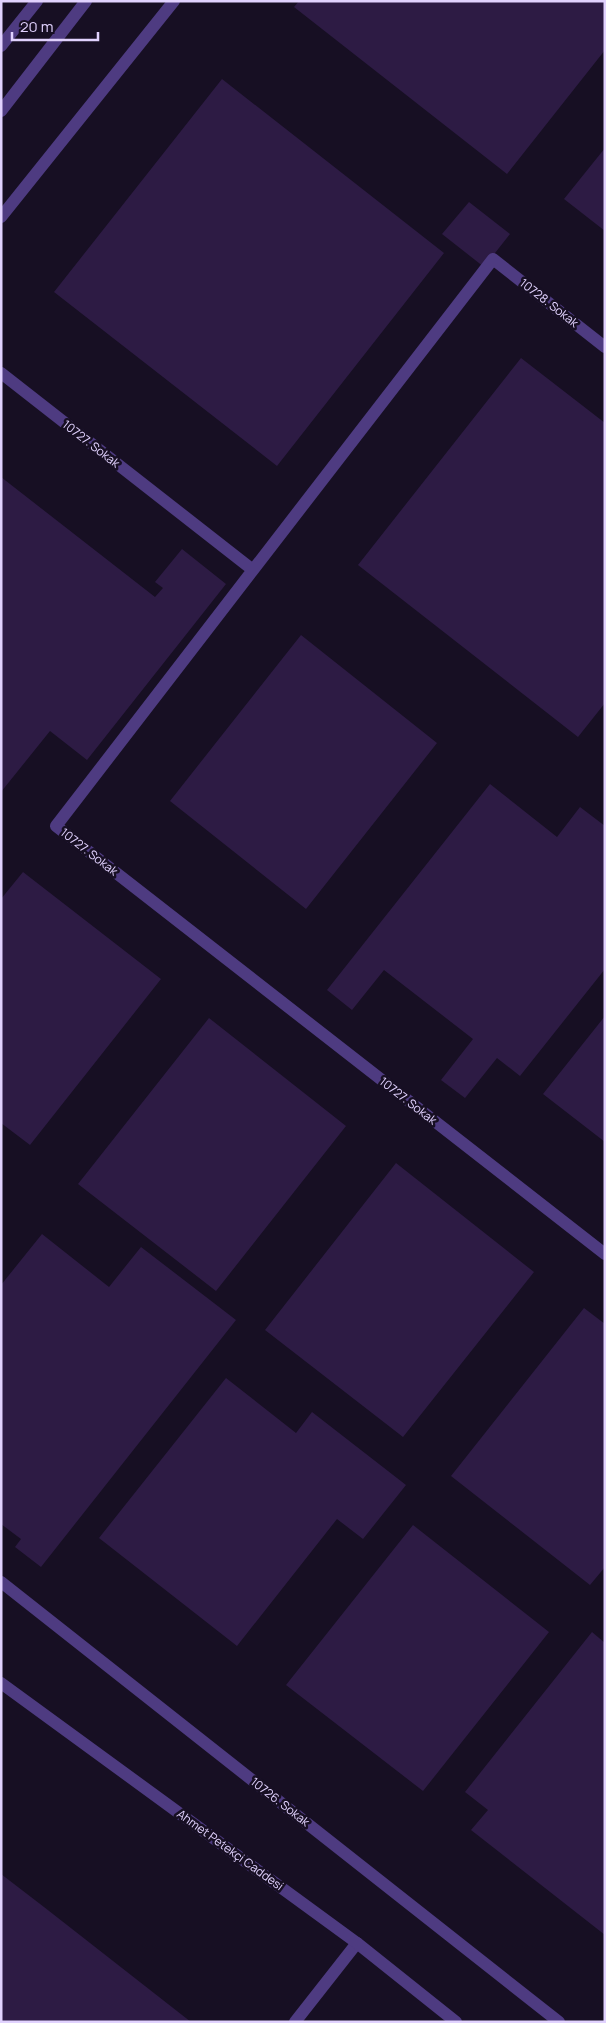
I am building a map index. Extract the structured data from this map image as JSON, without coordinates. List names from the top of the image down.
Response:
{
  "streets": {
    "street": [
      "10728. Sokak",
      "10727. Sokak",
      "10726. Sokak",
      "Ahmet Petekçi Caddesi"
    ]
  },
  "crossings": [
    ["10728. Sokak", "10727. Sokak"]
  ],
  "scale_bar": "20 m"
}
